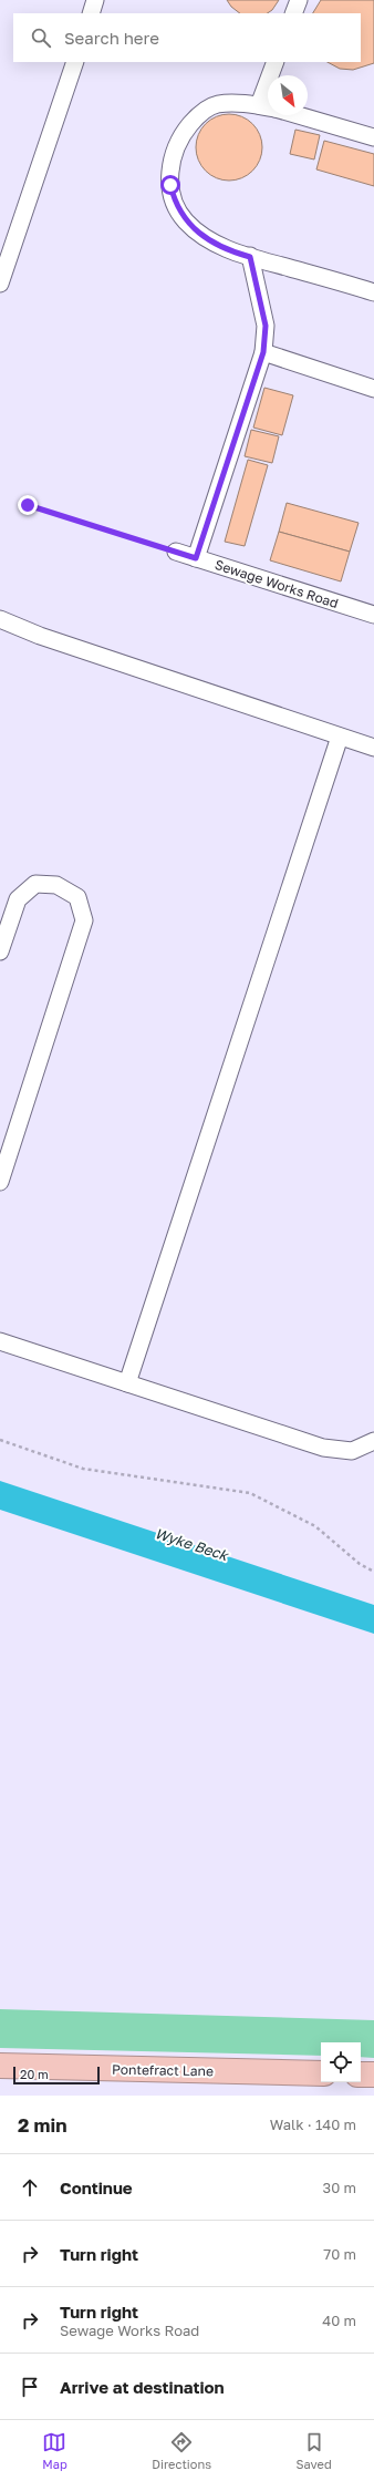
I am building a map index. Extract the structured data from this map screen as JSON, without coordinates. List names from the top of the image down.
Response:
{
  "streets": {
    "highway": ["Pontefract Lane"],
    "lane": ["Sewage Works Road"]
  },
  "water": ["Wyke Beck"],
  "scale_bar": "20 m",
  "north": "bottom right",
  "page": {
    "search": "Search here",
    "scale": "20 m",
    "heading": ["2 min", "Walk · 140 m"],
    "list": [
      ["Continue", "30 m"],
      ["Turn right", "70 m"],
      ["Turn right", "Sewage Works Road", "40 m"],
      "Arrive at destination"
    ],
    "nav": ["Map", "Directions", "Saved"]
  }
}
